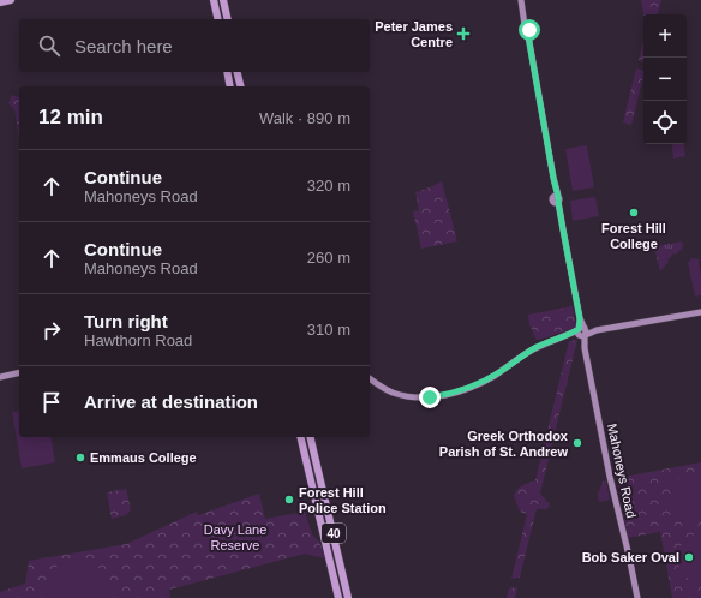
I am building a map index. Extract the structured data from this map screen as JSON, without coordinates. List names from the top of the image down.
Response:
{
  "streets": {
    "highway": ["40"],
    "main road": ["Mahoneys Road"]
  },
  "parks": ["Davy Lane Reserve"],
  "places": {
    "health": ["Peter James Centre"],
    "other": [
      "Forest Hill College",
      "Greek Orthodox Parish of St. Andrew",
      "Emmaus College",
      "Forest Hill Police Station",
      "Bob Saker Oval"
    ]
  },
  "page": {
    "map_buttons": ["+", "−"],
    "search": "Search here",
    "heading": ["12 min", "Walk · 890 m"],
    "list": [
      ["Continue", "Mahoneys Road", "320 m"],
      ["Continue", "Mahoneys Road", "260 m"],
      ["Turn right", "Hawthorn Road", "310 m"],
      "Arrive at destination"
    ]
  }
}
